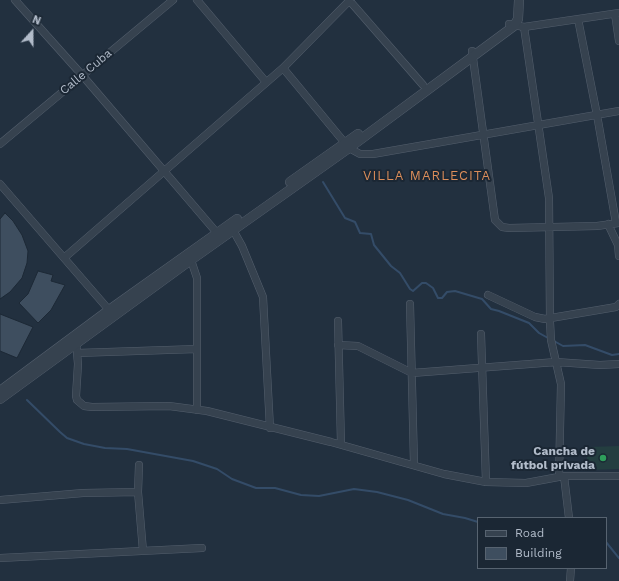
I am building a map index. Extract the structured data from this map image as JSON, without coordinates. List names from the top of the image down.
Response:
{
  "streets": {
    "street": ["Calle Cuba"]
  },
  "districts": ["VILLA MARLECITA"],
  "places": ["Cancha de fútbol privada"],
  "legend": ["Road", "Building"],
  "north": "top"
}
